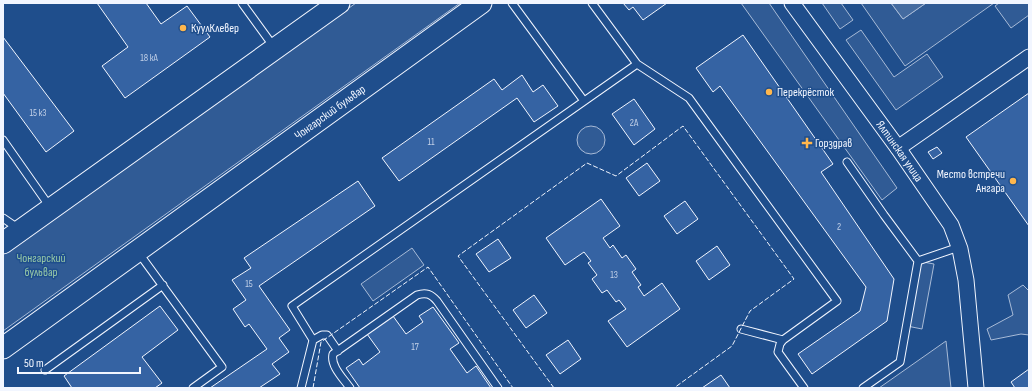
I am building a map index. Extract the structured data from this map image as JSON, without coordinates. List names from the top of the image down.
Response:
{
  "streets": {
    "main road": ["Чонгарский бульвар"],
    "street": ["Ялтинская улица"]
  },
  "parks": ["Чонгарский бульвар"],
  "places": {
    "other": ["КуулКлевер", "Перекрёсток", "Место встречи Ангара"],
    "health": ["Горздрав"]
  },
  "house_numbers": [
    "18 кА",
    "15 к3",
    "2А",
    "11",
    "2",
    "13",
    "15",
    "17"
  ],
  "scale_bar": "50 m"
}
